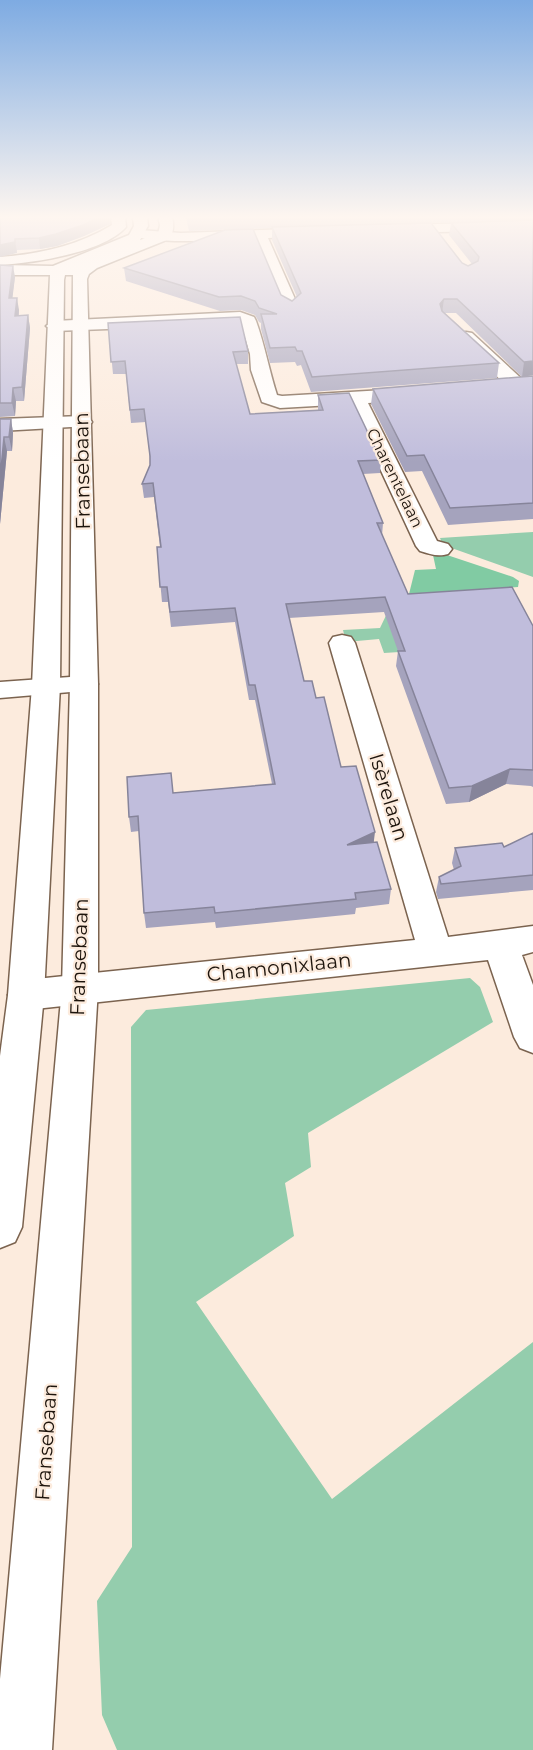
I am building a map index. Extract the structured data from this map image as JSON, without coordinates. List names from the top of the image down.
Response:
{
  "streets": {
    "street": [
      "Fransebaan",
      "Charentelaan",
      "Isèrelaan",
      "Chamonixlaan"
    ]
  },
  "crossings": [
    ["Fransebaan", "Chamonixlaan"],
    ["Isèrelaan", "Chamonixlaan"]
  ]
}
